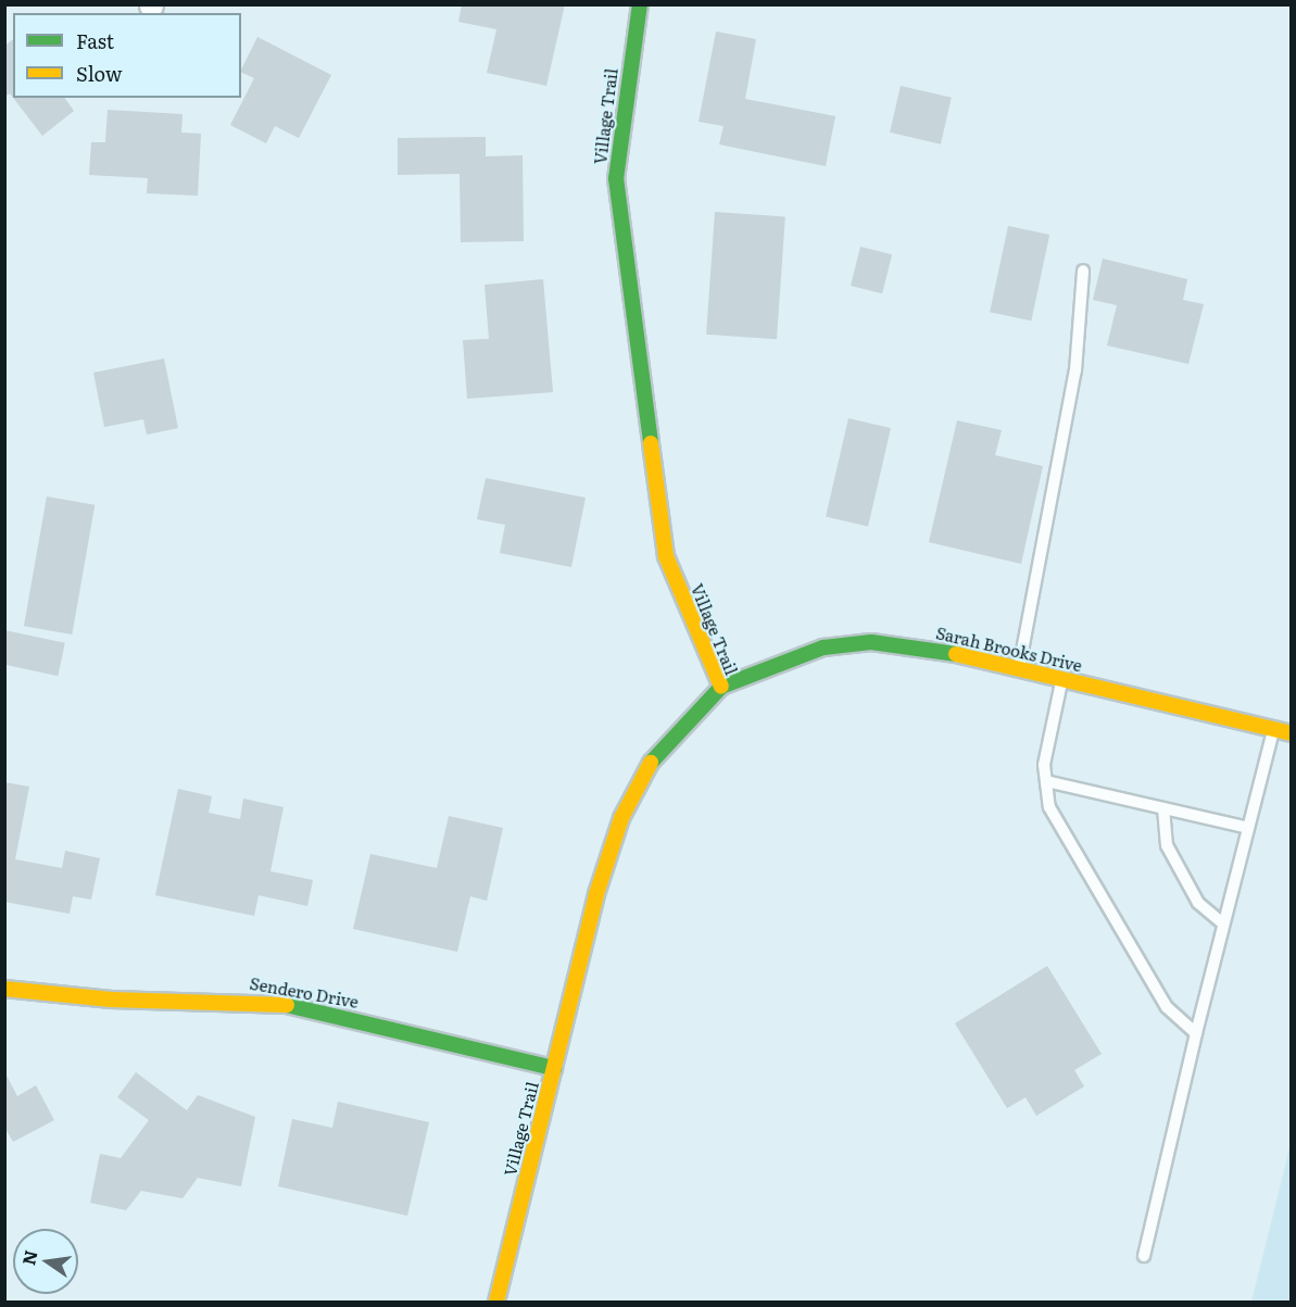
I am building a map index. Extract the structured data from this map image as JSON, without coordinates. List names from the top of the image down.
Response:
{
  "streets": {
    "street": ["Village Trail", "Sarah Brooks Drive", "Sendero Drive"]
  },
  "crossings": [
    ["Village Trail", "Sarah Brooks Drive"],
    ["Village Trail", "Sendero Drive"]
  ],
  "legend": ["Fast", "Slow"],
  "north": "left"
}
